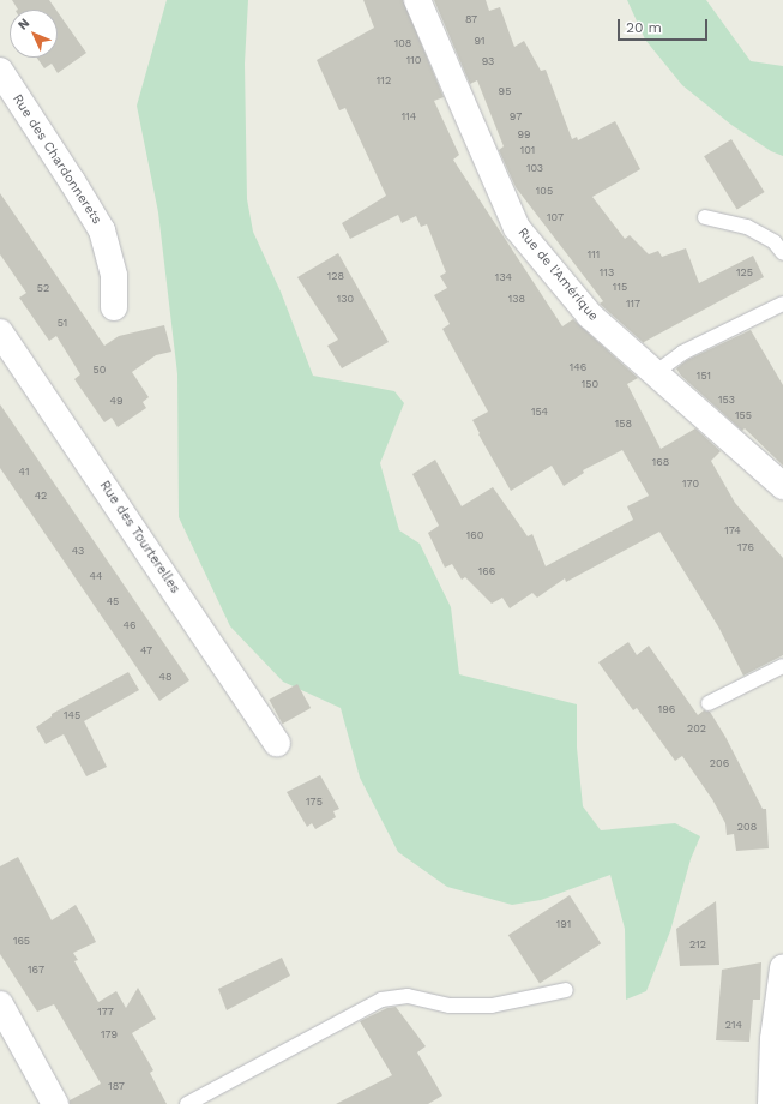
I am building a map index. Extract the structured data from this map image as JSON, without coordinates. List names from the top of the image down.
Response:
{
  "streets": {
    "street": ["Rue des Chardonnerets", "Rue de l'Amérique", "Rue des Tourterelles"]
  },
  "house_numbers": [
    "87",
    "91",
    "108",
    "110",
    "93",
    "112",
    "95",
    "114",
    "97",
    "99",
    "101",
    "103",
    "105",
    "107",
    "111",
    "113",
    "125",
    "128",
    "134",
    "115",
    "52",
    "130",
    "138",
    "117",
    "51",
    "146",
    "50",
    "151",
    "150",
    "153",
    "49",
    "154",
    "155",
    "158",
    "168",
    "41",
    "170",
    "42",
    "174",
    "160",
    "176",
    "43",
    "166",
    "44",
    "45",
    "46",
    "47",
    "48",
    "196",
    "145",
    "202",
    "206",
    "175",
    "208",
    "191",
    "165",
    "212",
    "167",
    "177",
    "214",
    "179",
    "187"
  ],
  "scale_bar": "20 m",
  "north": "top left"
}
